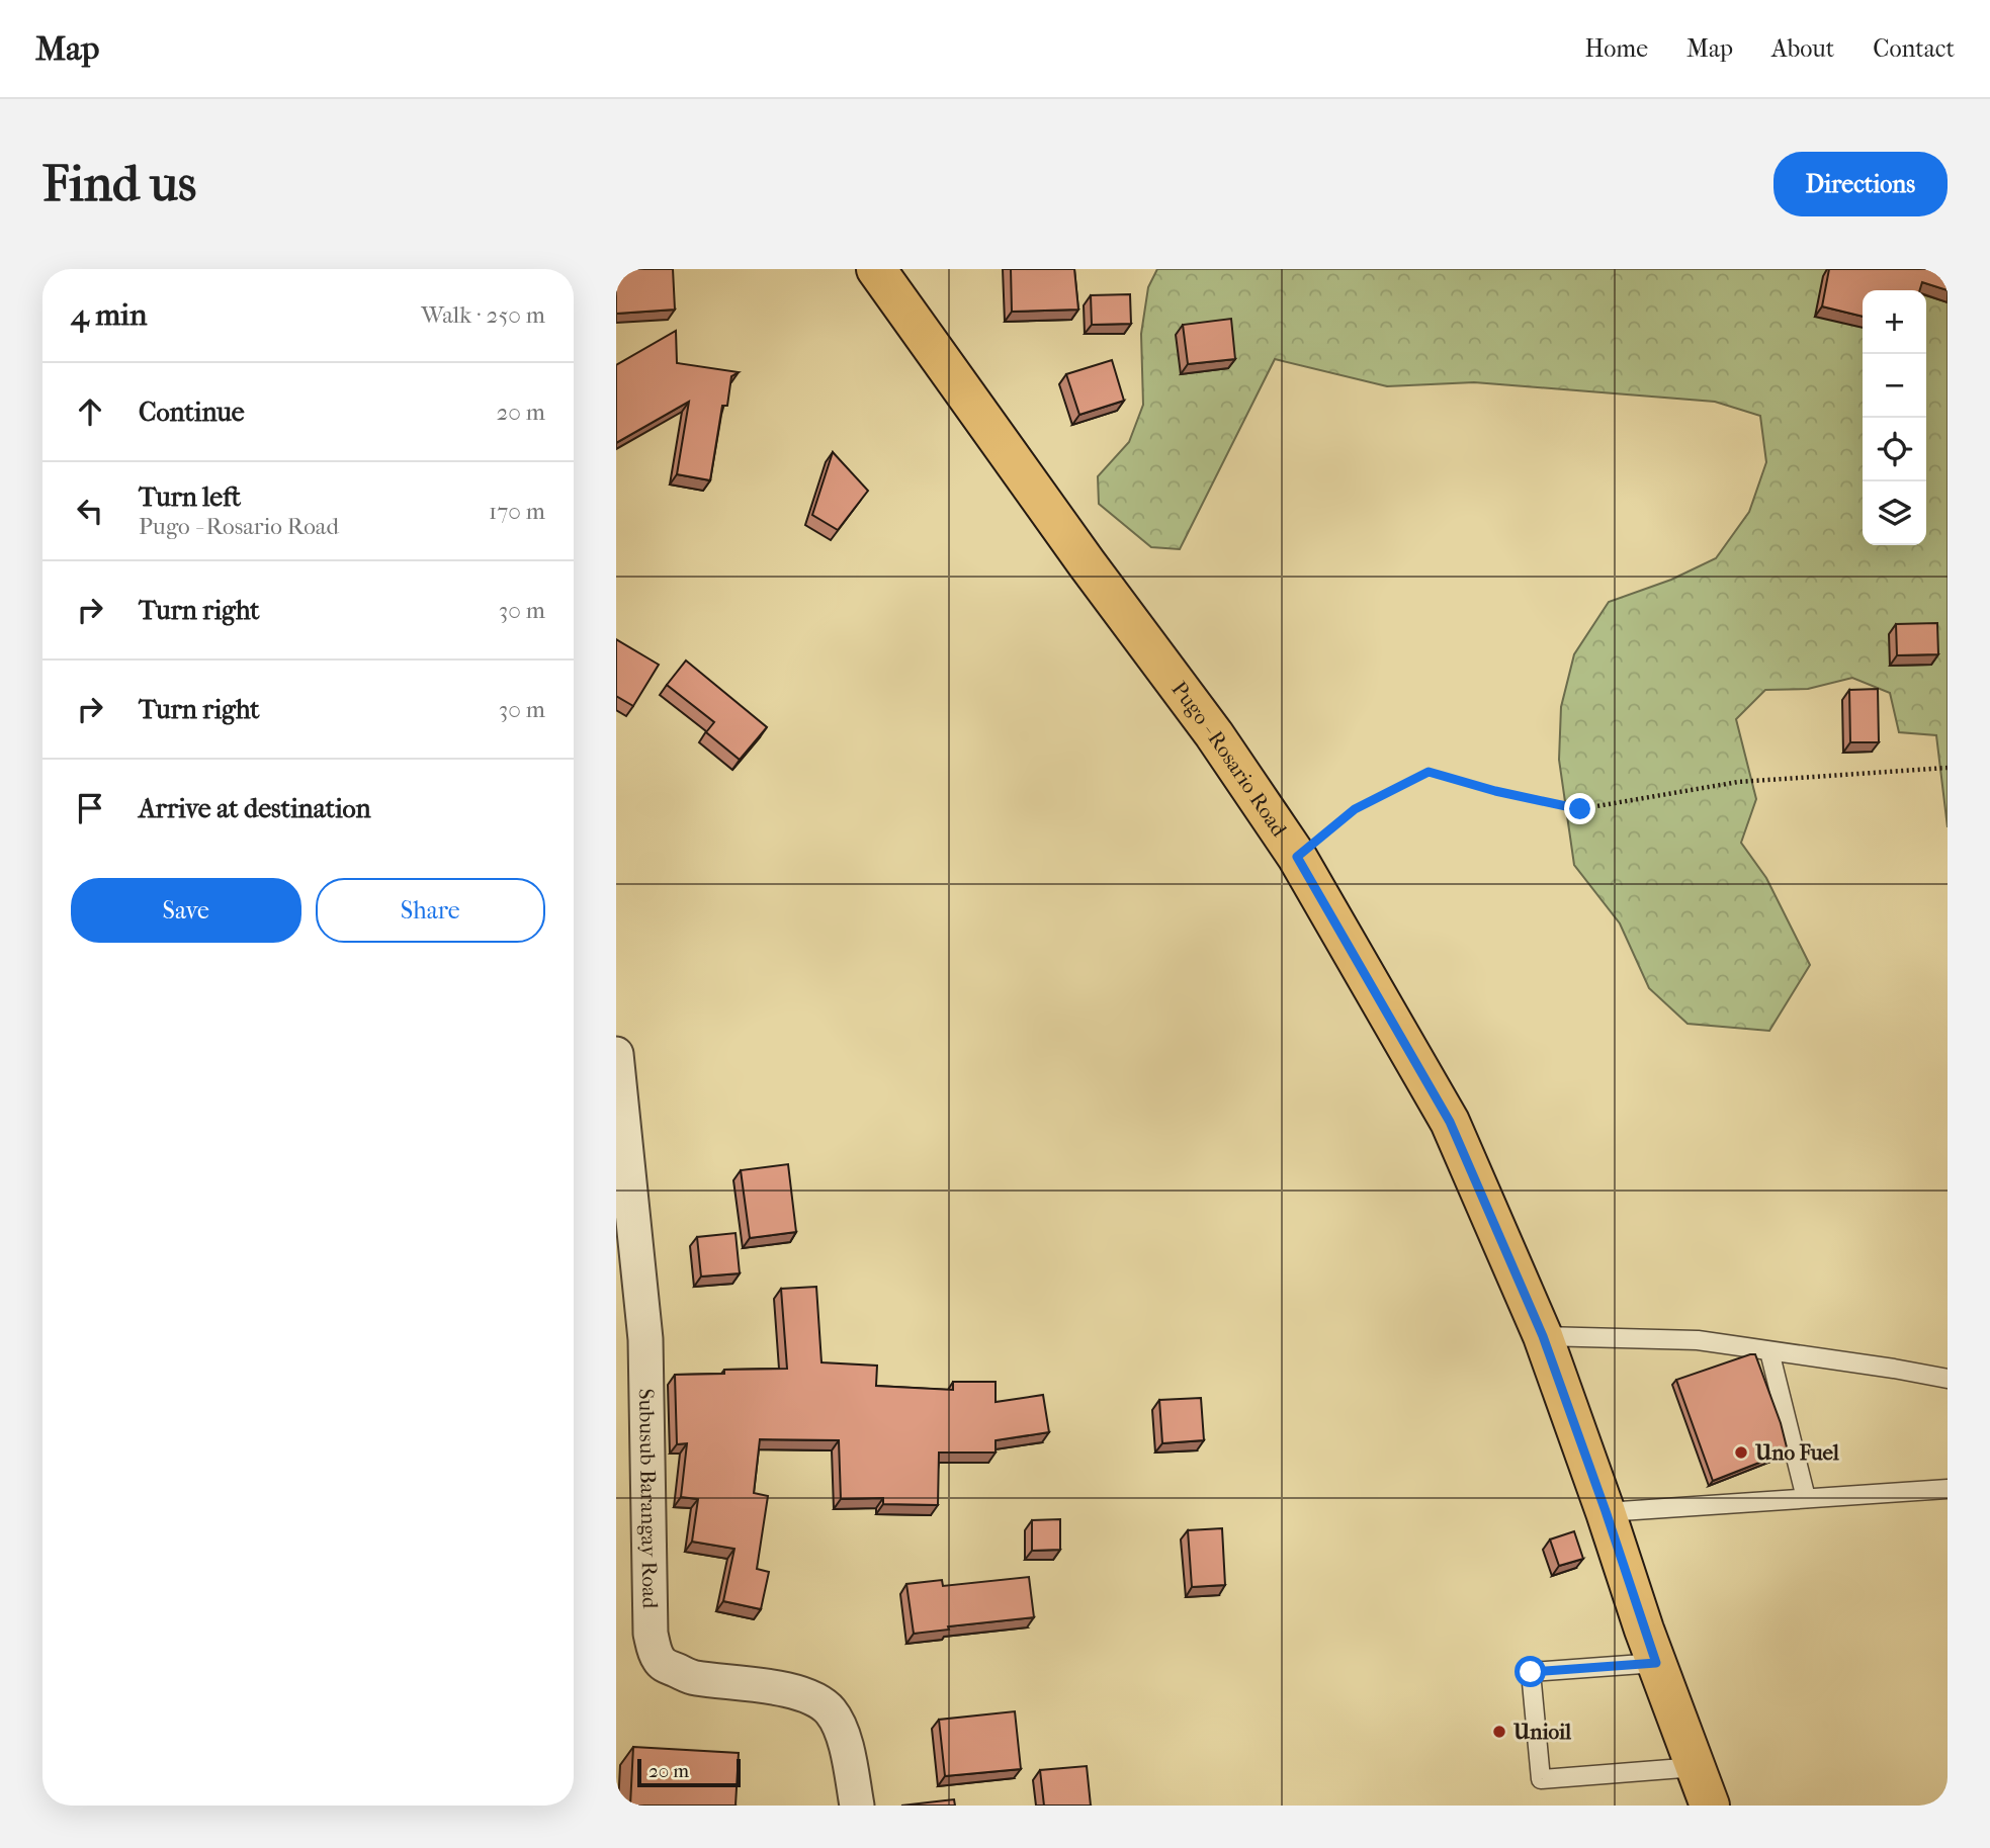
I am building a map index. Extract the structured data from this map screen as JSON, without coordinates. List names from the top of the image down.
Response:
{
  "streets": {
    "main road": ["Pugo - Rosario Road"],
    "street": ["Subusub Barangay Road"]
  },
  "places": ["Uno Fuel", "Unioil"],
  "scale_bar": "20 m",
  "page": {
    "header": "Map",
    "nav": [
      "Home",
      "Map",
      "About",
      "Contact"
    ],
    "buttons": [
      "Directions",
      ["Save", "Share"]
    ],
    "title": "Find us",
    "heading": ["4 min", "Walk · 250 m"],
    "map_buttons": ["+", "−"],
    "list": [
      ["Continue", "20 m"],
      ["Turn left", "Pugo - Rosario Road", "170 m"],
      ["Turn right", "30 m"],
      ["Turn right", "30 m"],
      "Arrive at destination"
    ],
    "scale": "20 m"
  }
}
